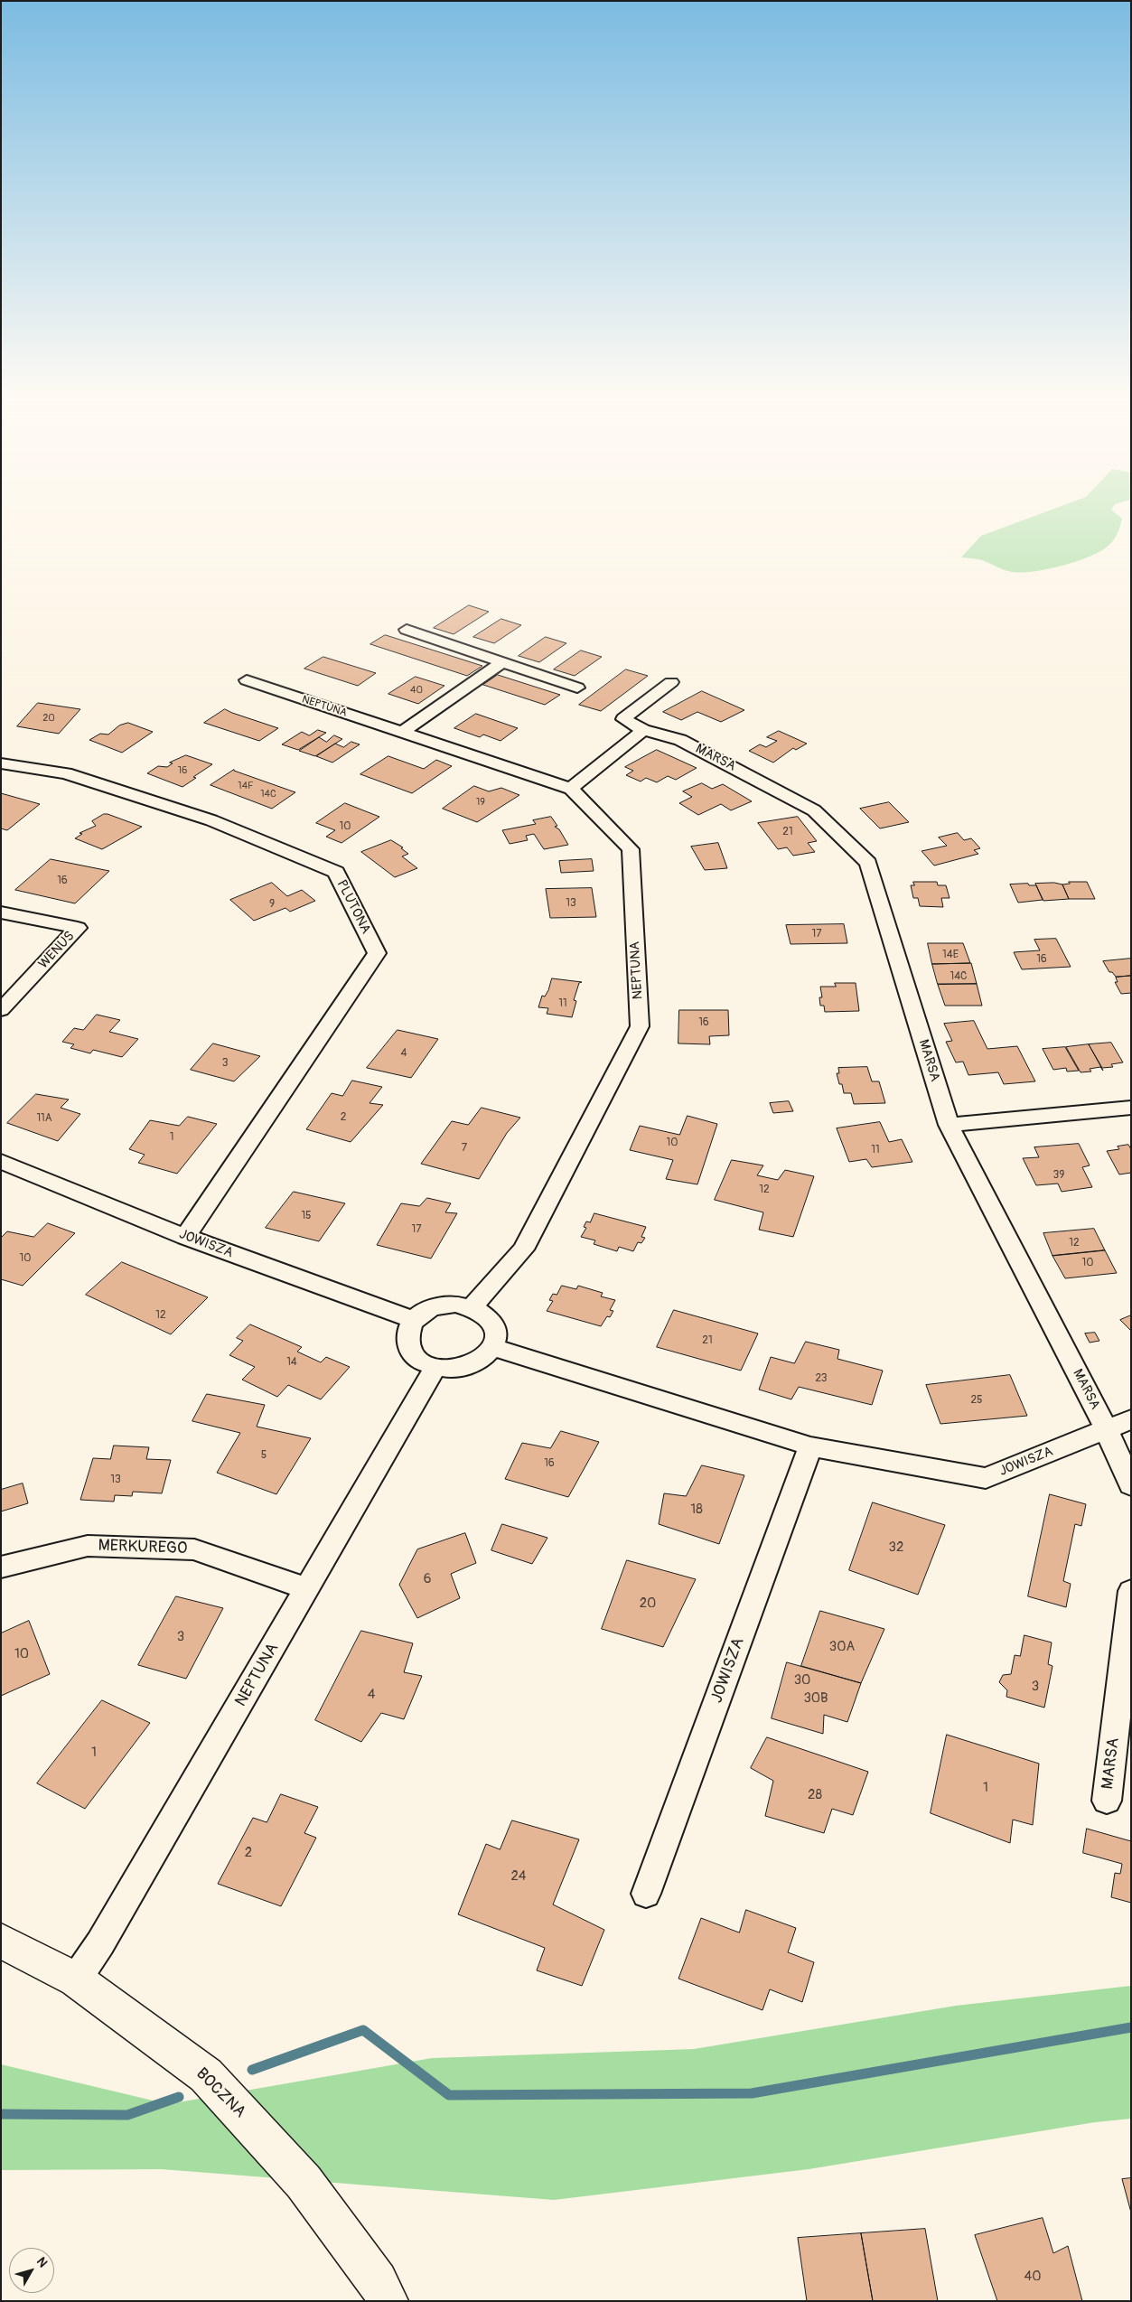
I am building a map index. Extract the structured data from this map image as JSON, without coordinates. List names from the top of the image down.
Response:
{
  "streets": {
    "street": [
      "NEPTUNA",
      "MARSA",
      "PLUTONA",
      "WENUS",
      "JOWISZA",
      "MERKUREGO",
      "BOCZNA"
    ]
  },
  "crossings": [
    ["NEPTUNA", "JOWISZA"],
    ["NEPTUNA", "MERKUREGO"],
    ["NEPTUNA", "BOCZNA"],
    ["MARSA", "JOWISZA"],
    ["PLUTONA", "JOWISZA"]
  ],
  "house_numbers": [
    "40",
    "20",
    "16",
    "14F",
    "14C",
    "19",
    "10",
    "21",
    "16",
    "13",
    "9",
    "17",
    "14E",
    "16",
    "14C",
    "11",
    "16",
    "4",
    "3",
    "2",
    "11A",
    "1",
    "10",
    "7",
    "11",
    "39",
    "12",
    "15",
    "17",
    "12",
    "10",
    "10",
    "12",
    "21",
    "14",
    "23",
    "25",
    "5",
    "16",
    "13",
    "18",
    "32",
    "6",
    "20",
    "3",
    "30A",
    "10",
    "30",
    "3",
    "4",
    "30B",
    "1",
    "1",
    "28",
    "2",
    "24",
    "40"
  ],
  "north": "top right"
}
